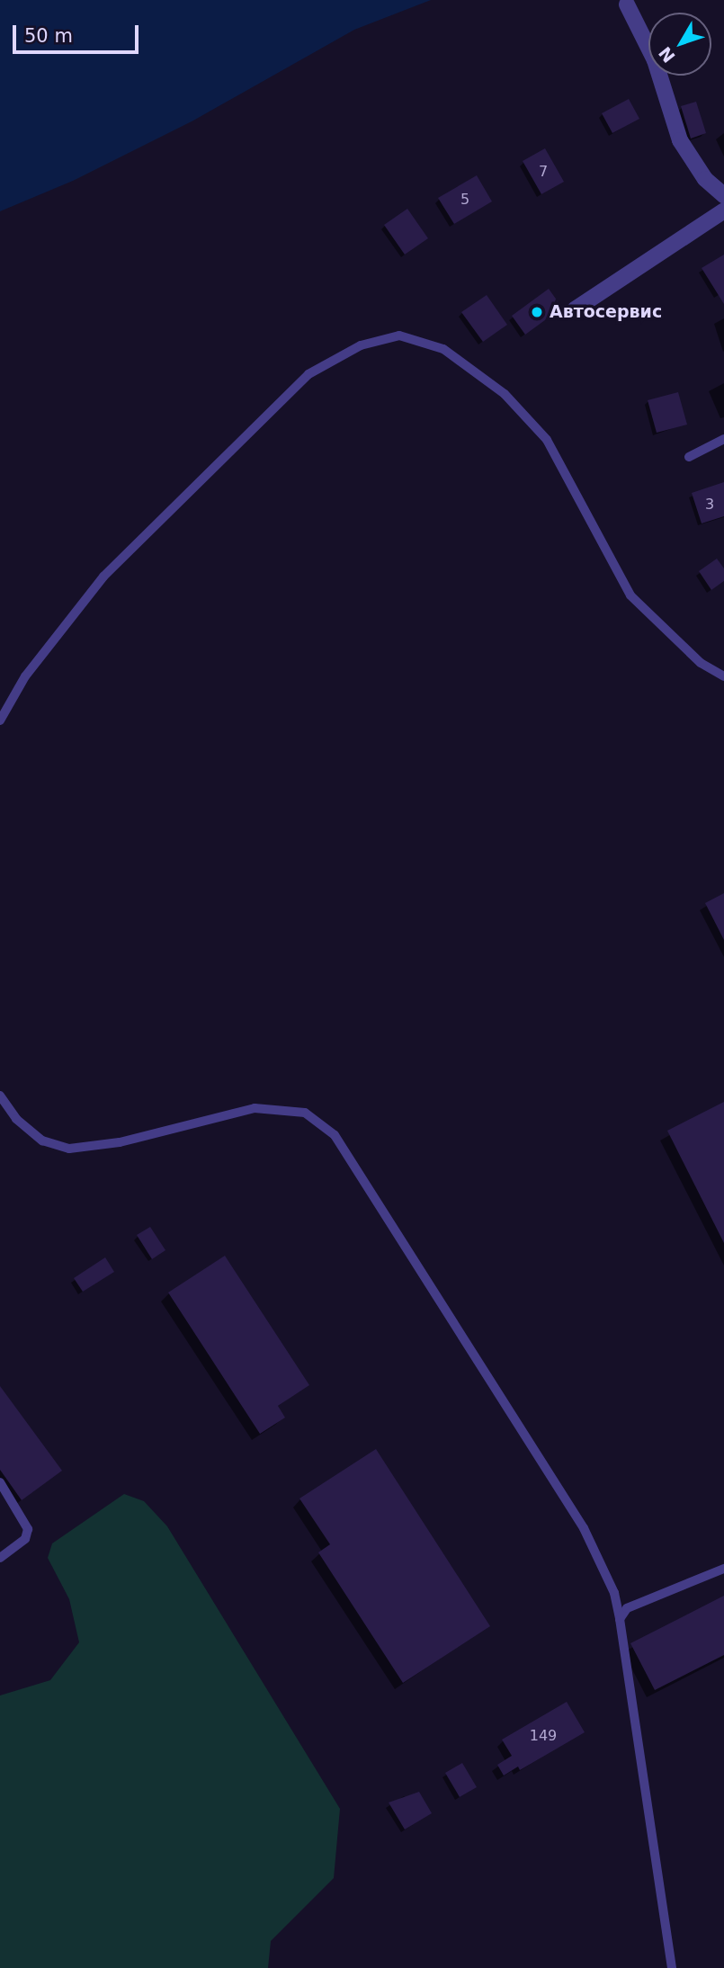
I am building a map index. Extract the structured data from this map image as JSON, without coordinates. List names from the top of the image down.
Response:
{
  "places": ["Автосервис"],
  "house_numbers": [
    "7",
    "5",
    "3",
    "149"
  ],
  "scale_bar": "50 m",
  "north": "bottom left"
}
